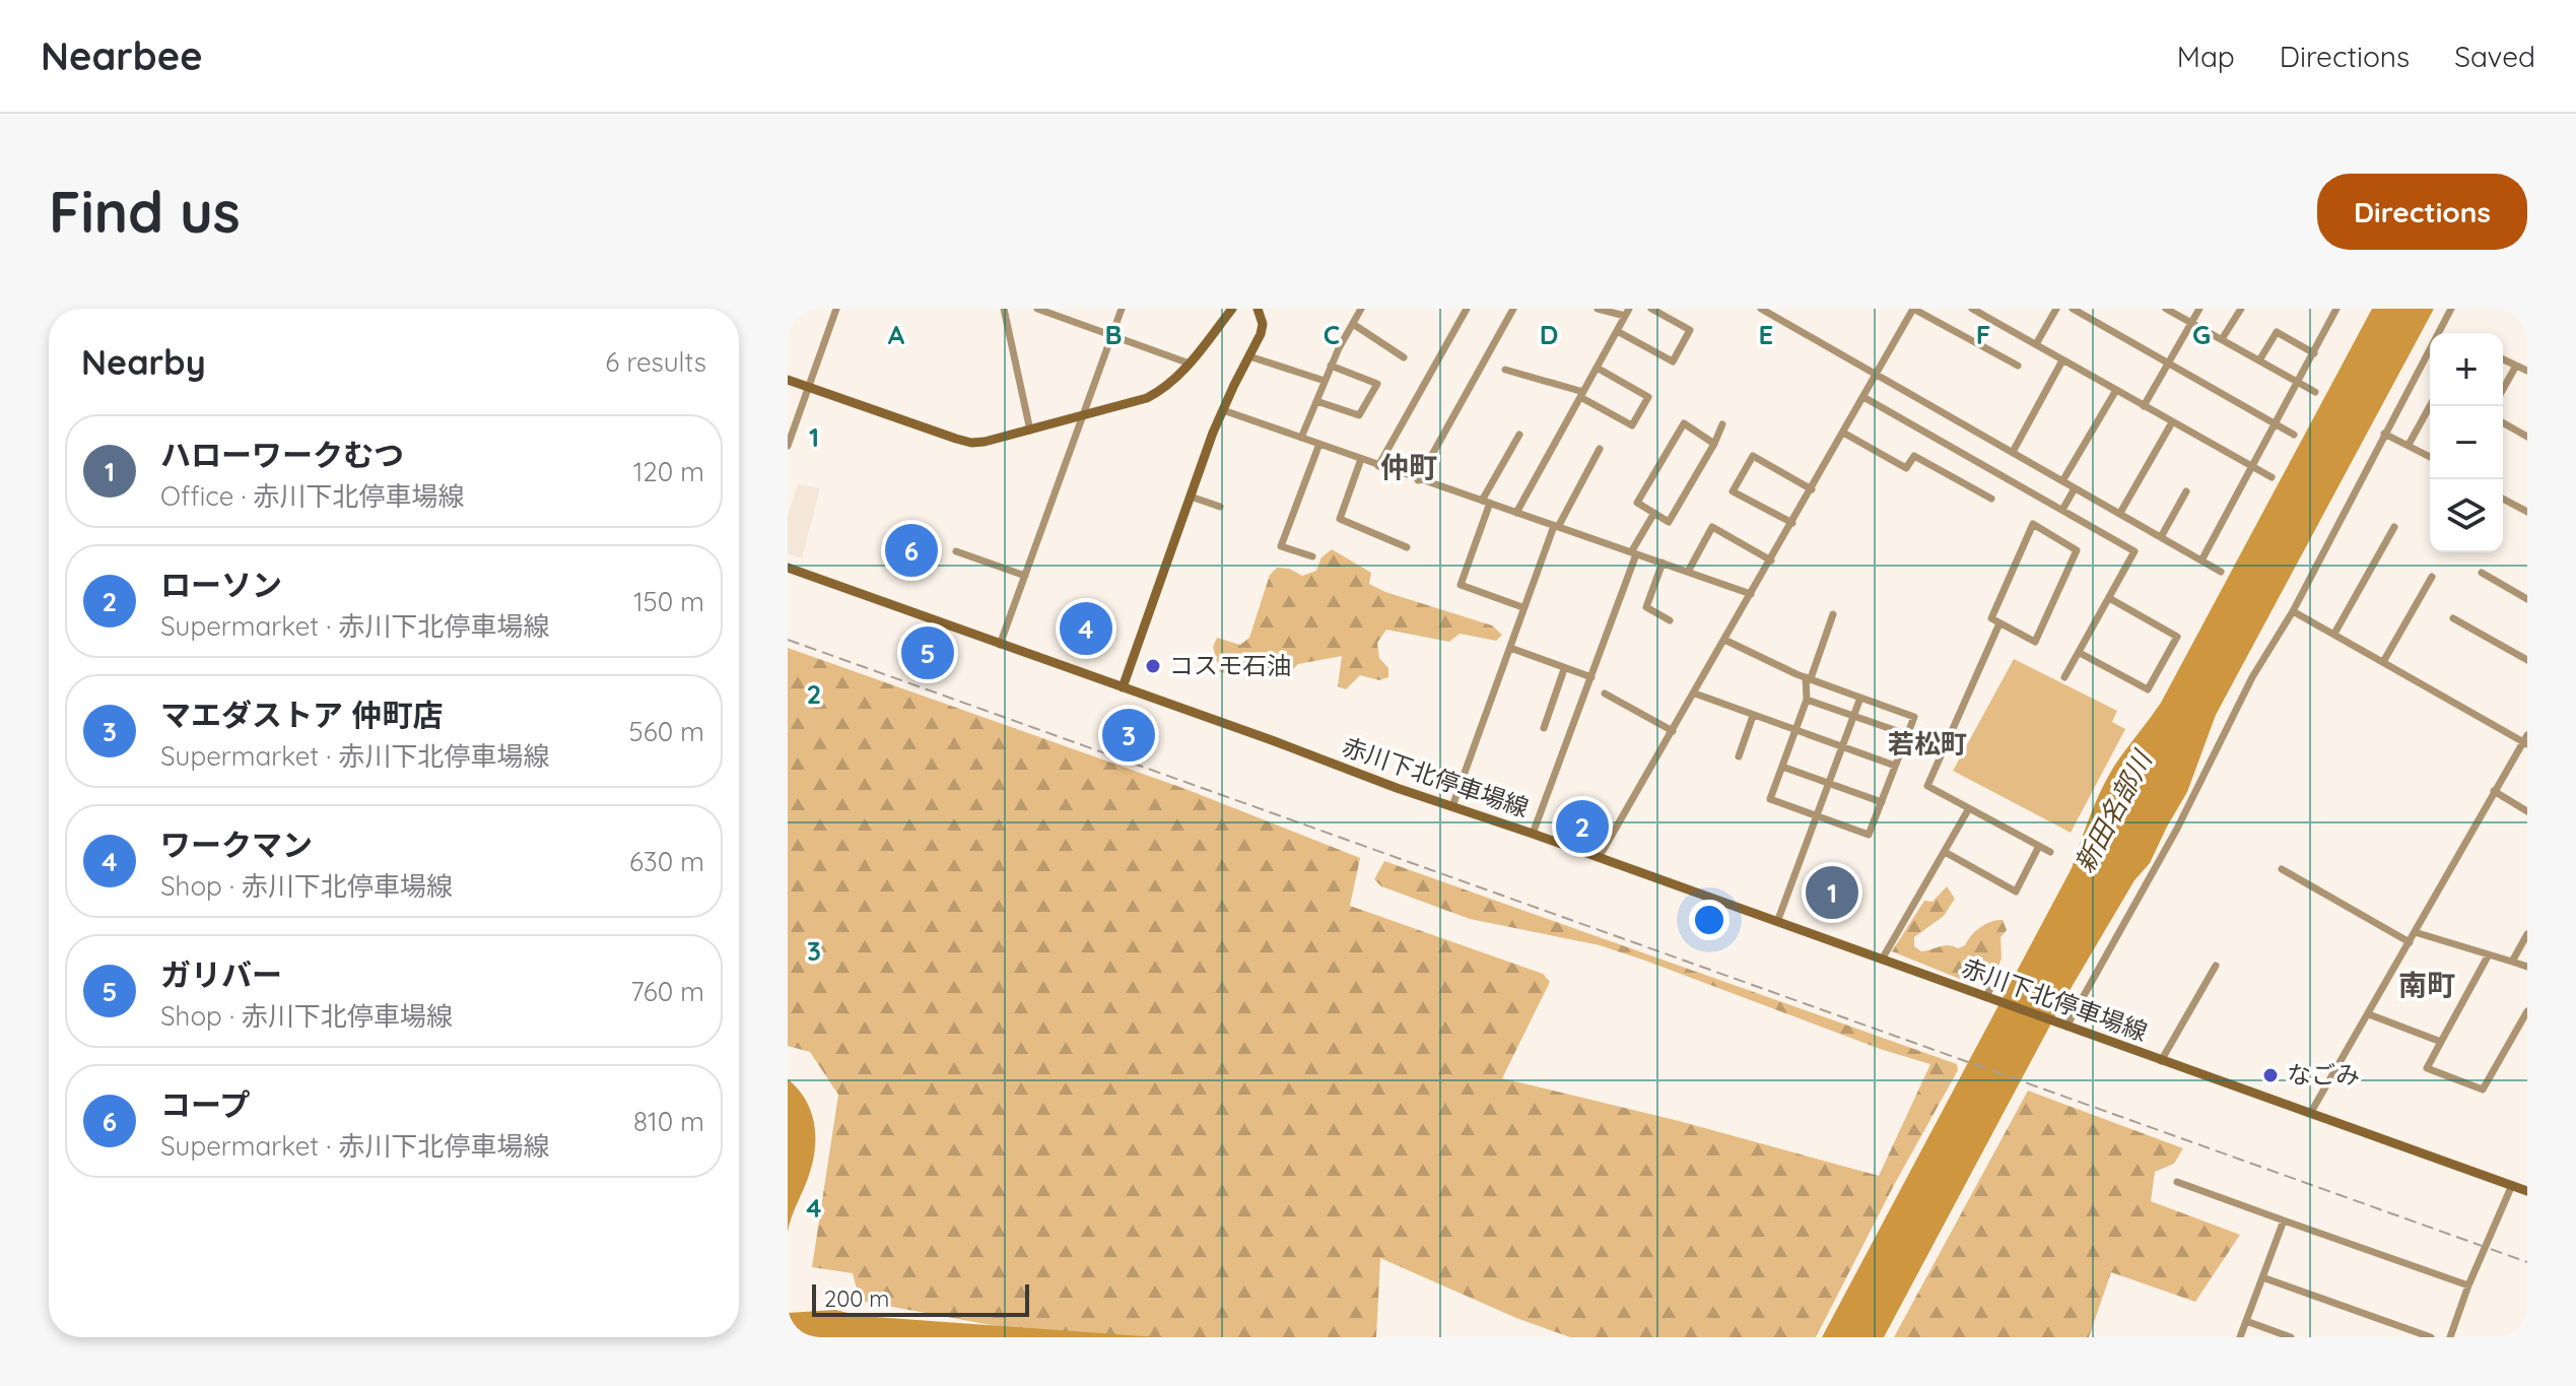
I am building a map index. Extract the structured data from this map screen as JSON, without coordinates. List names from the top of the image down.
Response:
{
  "streets": {
    "main road": ["赤川下北停車場線"]
  },
  "districts": ["仲町", "若松町", "南町"],
  "water": ["新田名部川"],
  "places": ["コスモ石油", "なごみ"],
  "scale_bar": "200 m",
  "page": {
    "header": "Nearbee",
    "nav": ["Map", "Directions", "Saved"],
    "buttons": "Directions",
    "title": "Find us",
    "heading": ["Nearby", "6 results"],
    "map_buttons": ["+", "−"],
    "list": [
      {
        "mark": "1",
        "name": "ハローワークむつ",
        "note": "Office · 赤川下北停車場線",
        "value": "120 m"
      },
      {
        "mark": "2",
        "name": "ローソン",
        "note": "Supermarket · 赤川下北停車場線",
        "value": "150 m"
      },
      {
        "mark": "3",
        "name": "マエダストア 仲町店",
        "note": "Supermarket · 赤川下北停車場線",
        "value": "560 m"
      },
      {
        "mark": "4",
        "name": "ワークマン",
        "note": "Shop · 赤川下北停車場線",
        "value": "630 m"
      },
      {
        "mark": "5",
        "name": "ガリバー",
        "note": "Shop · 赤川下北停車場線",
        "value": "760 m"
      },
      {
        "mark": "6",
        "name": "コープ",
        "note": "Supermarket · 赤川下北停車場線",
        "value": "810 m"
      }
    ],
    "pins": [
      "6",
      "4",
      "5",
      "3",
      "2",
      "1"
    ],
    "scale": "200 m"
  },
  "grid": {
    "columns": [
      "A",
      "B",
      "C",
      "D",
      "E",
      "F",
      "G"
    ],
    "rows": [
      "1",
      "2",
      "3",
      "4"
    ]
  }
}
